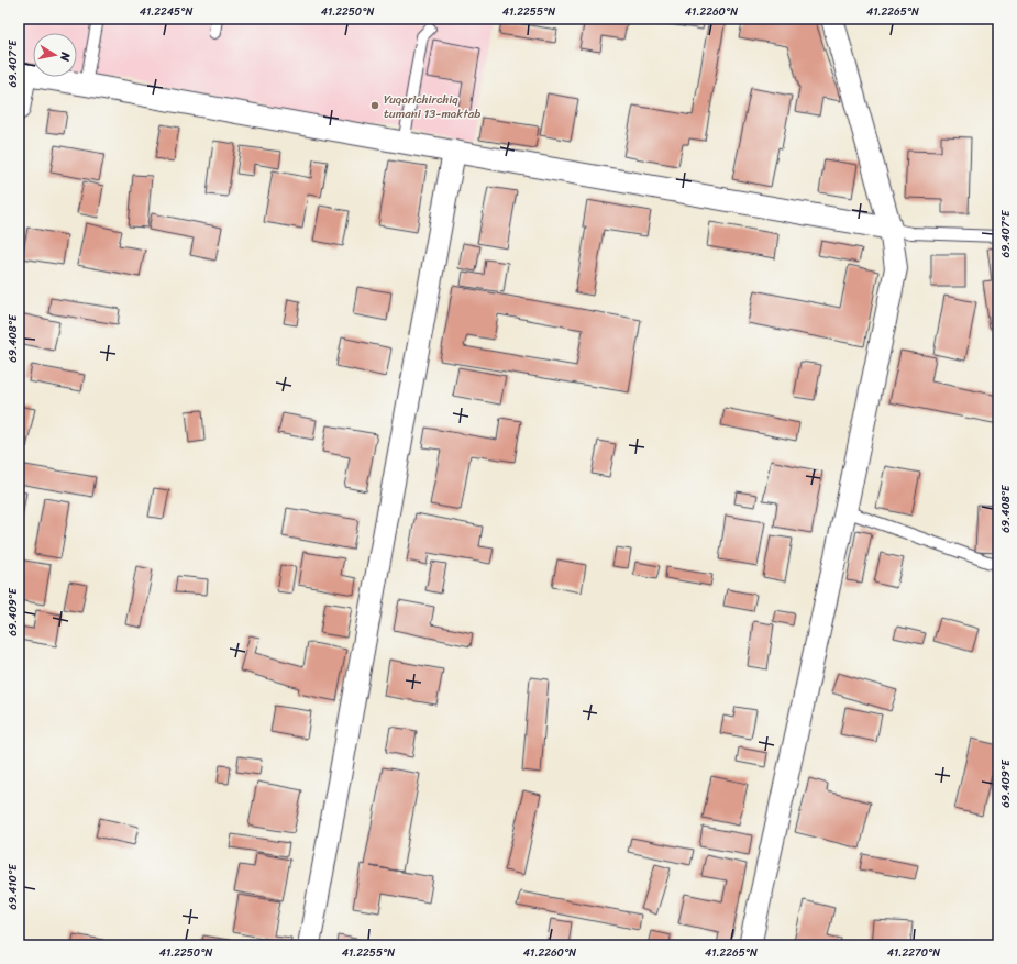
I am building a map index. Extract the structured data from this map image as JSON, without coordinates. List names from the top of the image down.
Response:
{
  "places": ["Yuqorichirchiq tumani 13-maktab"],
  "north": "right",
  "coordinates": [
    "41.2245°N",
    "41.2250°N",
    "41.2255°N",
    "41.2260°N",
    "41.2265°N",
    "69.407°E",
    "69.408°E",
    "69.409°E",
    "69.410°E",
    "41.2270°N"
  ]
}
